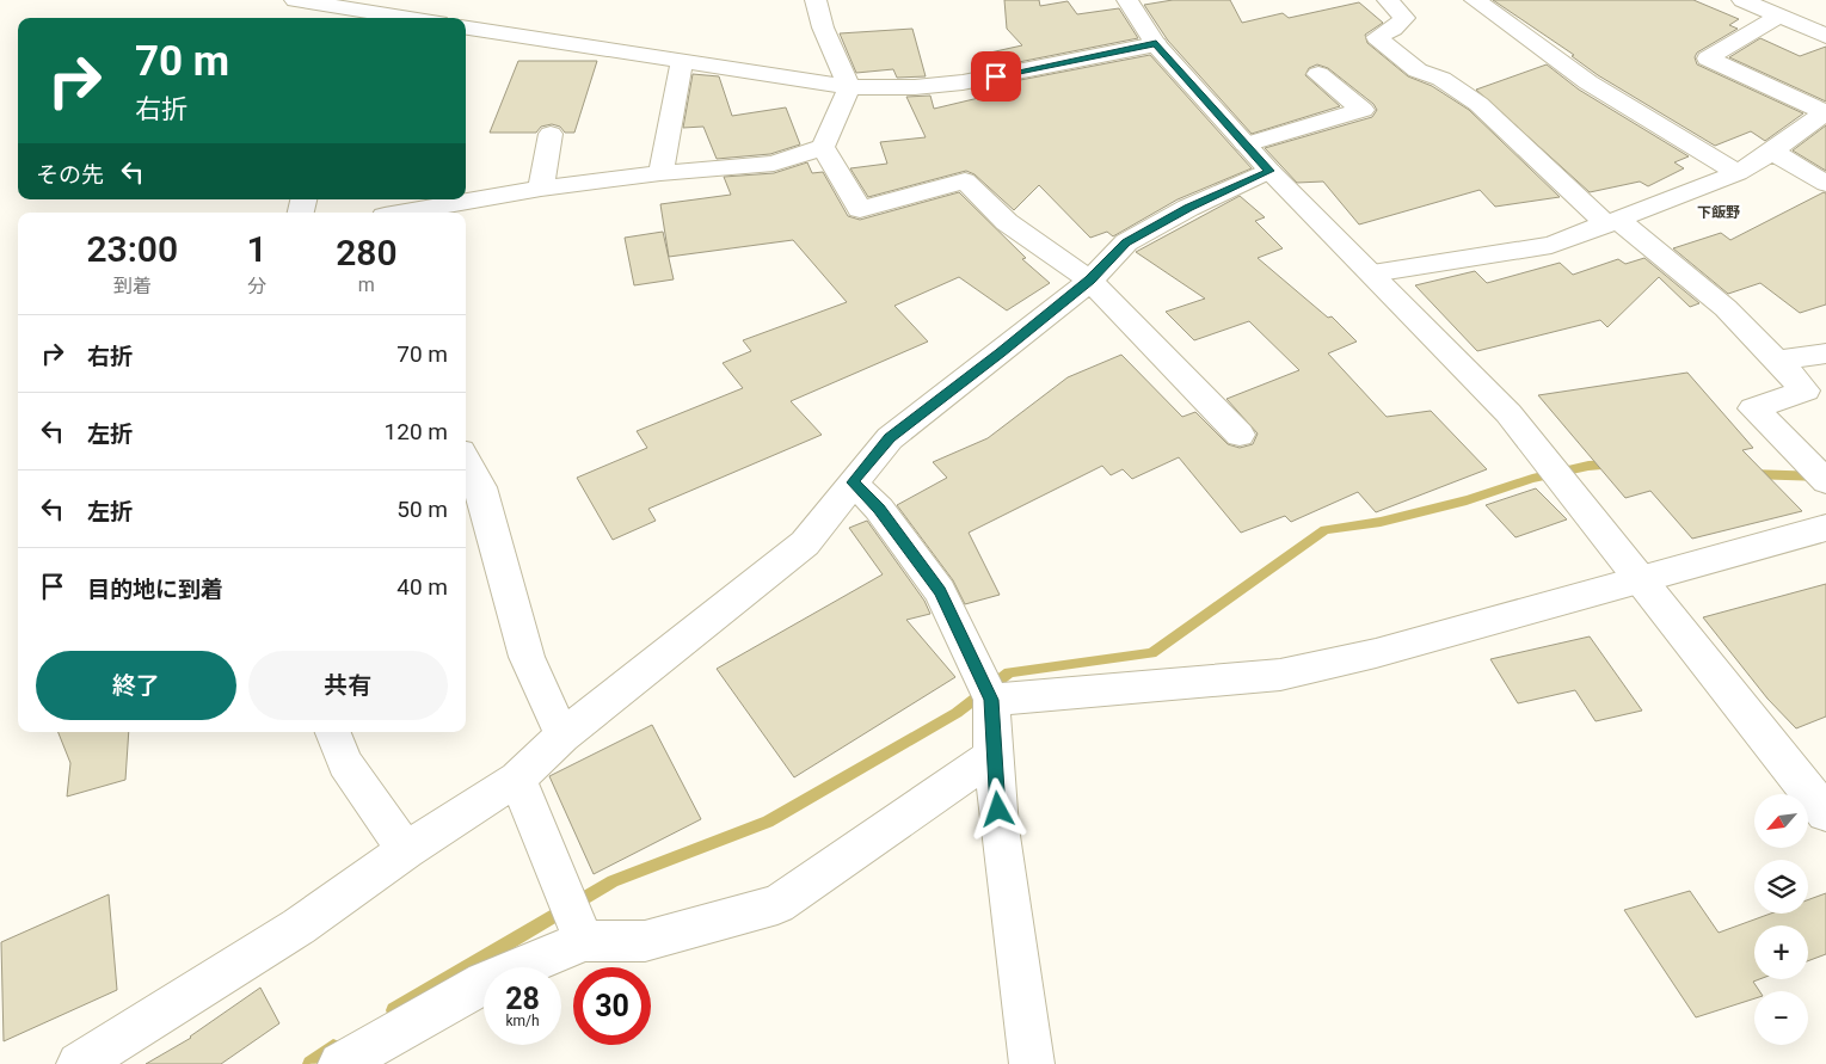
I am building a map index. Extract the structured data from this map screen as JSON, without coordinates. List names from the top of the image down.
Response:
{
  "districts": ["下飯野"],
  "north": "bottom left",
  "page": {
    "turn": ["70 m", "右折"],
    "then": "その先",
    "eta": [
      "23:00",
      "到着",
      "1",
      "分",
      "280",
      "m"
    ],
    "list": [
      {
        "name": "右折",
        "value": "70 m"
      },
      {
        "name": "左折",
        "value": "120 m"
      },
      {
        "name": "左折",
        "value": "50 m"
      },
      {
        "name": "目的地に到着",
        "value": "40 m"
      }
    ],
    "buttons": ["終了", "共有"],
    "map_buttons": ["+", "−"],
    "speed": "28 km/h",
    "limit": "30"
  }
}
